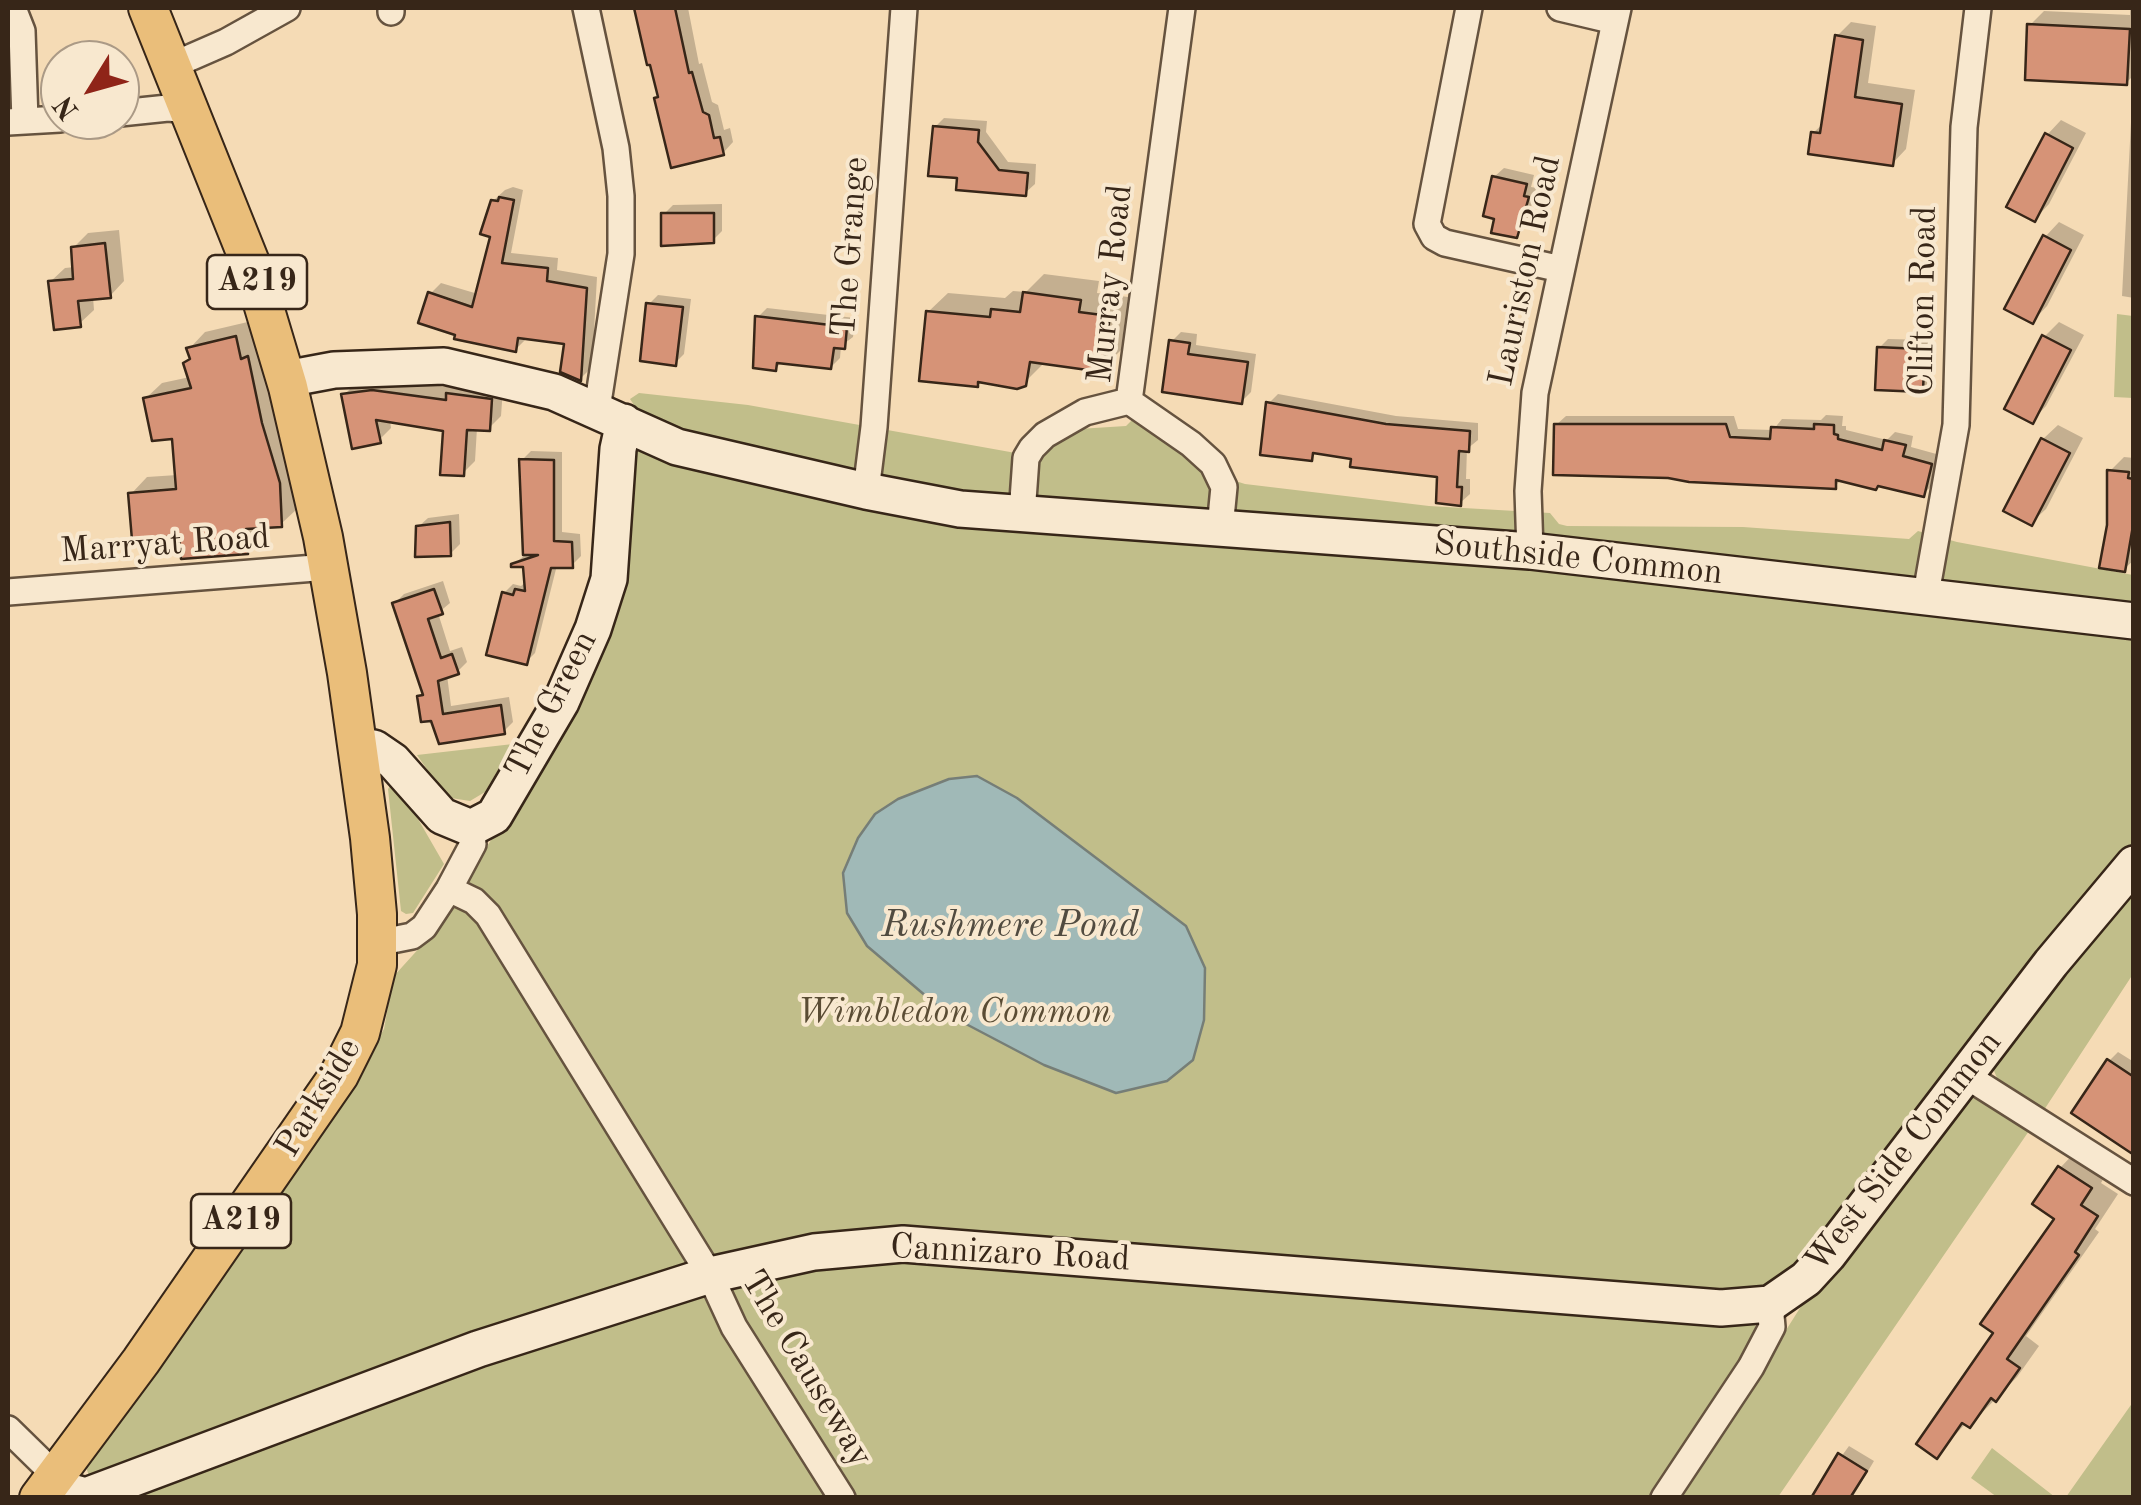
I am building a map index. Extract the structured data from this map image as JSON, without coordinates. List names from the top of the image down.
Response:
{
  "streets": {
    "main road": ["A219", "Parkside"],
    "street": [
      "The Grange",
      "Lauriston Road",
      "Murray Road",
      "Clifton Road",
      "Marryat Road",
      "Southside Common",
      "The Green",
      "West Side Common",
      "Cannizaro Road",
      "The Causeway"
    ]
  },
  "crossings": [
    ["The Grange", "Southside Common"],
    ["Lauriston Road", "Southside Common"],
    ["A219", "Marryat Road"],
    ["A219", "Southside Common"],
    ["A219", "Parkside"],
    ["Murray Road", "Southside Common"],
    ["Clifton Road", "Southside Common"],
    ["Marryat Road", "Parkside"],
    ["Southside Common", "The Green"],
    ["Parkside", "Cannizaro Road"],
    ["West Side Common", "Cannizaro Road"],
    ["Cannizaro Road", "The Causeway"]
  ],
  "water": ["Rushmere Pond"],
  "parks": ["Wimbledon Common"],
  "north": "bottom left"
}
